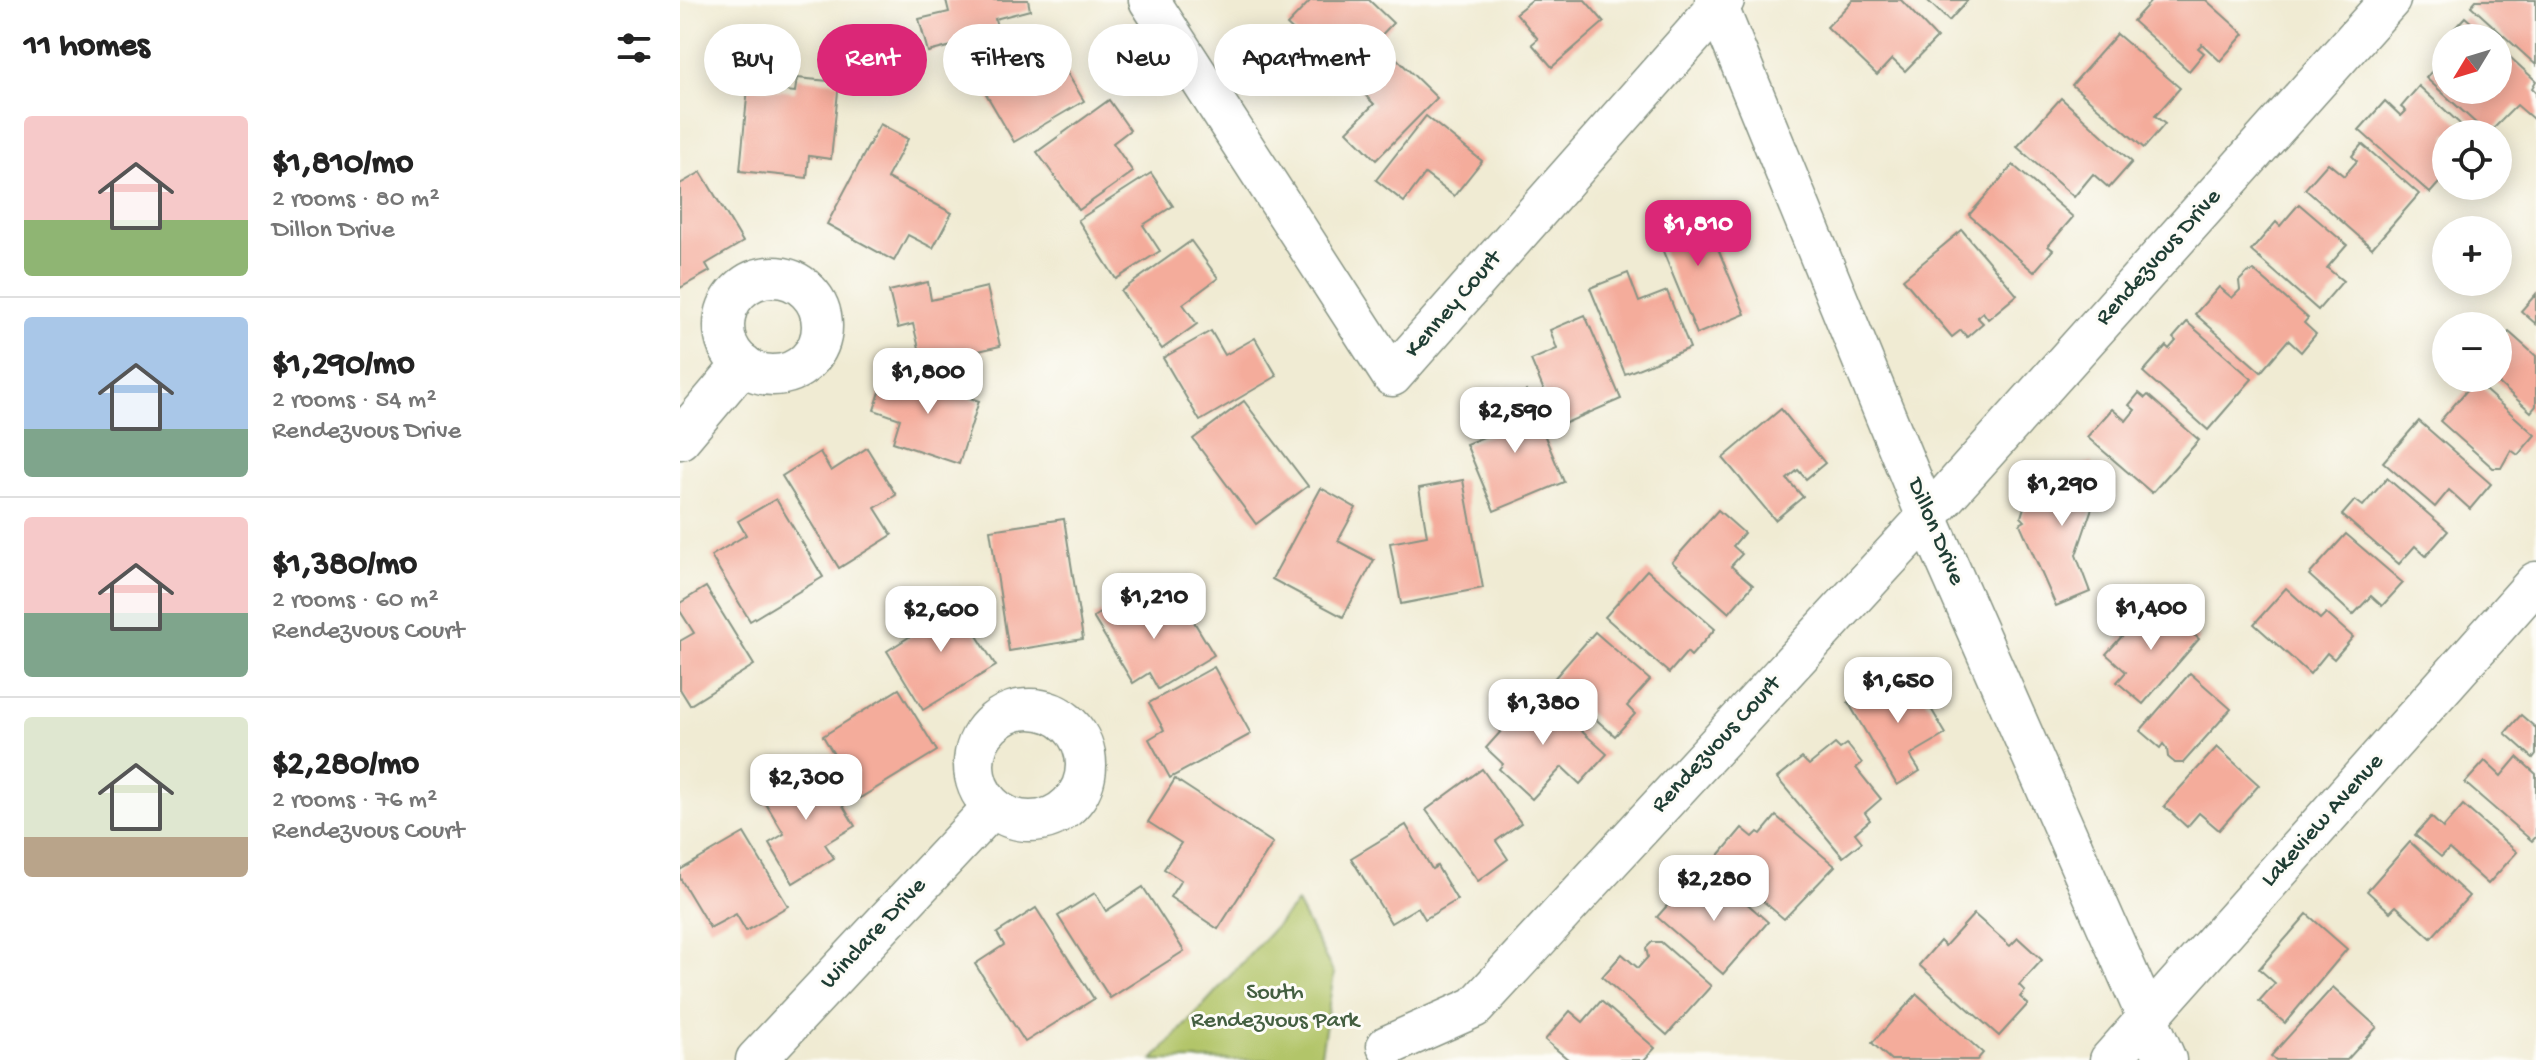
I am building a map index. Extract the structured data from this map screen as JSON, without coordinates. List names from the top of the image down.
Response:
{
  "streets": {
    "street": [
      "Rendezvous Drive",
      "Kenney Court",
      "Dillon Drive",
      "Rendezvous Court",
      "Lakeview Avenue",
      "Winclare Drive"
    ]
  },
  "crossings": [
    ["Rendezvous Drive", "Dillon Drive"],
    ["Rendezvous Drive", "Rendezvous Court"],
    ["Kenney Court", "Dillon Drive"],
    ["Dillon Drive", "Rendezvous Court"],
    ["Dillon Drive", "Lakeview Avenue"]
  ],
  "parks": ["South Rendezvous Park"],
  "north": "bottom left",
  "page": {
    "heading": "11 homes",
    "map_buttons": ["+", "−"],
    "chip": [
      "Buy",
      "Rent",
      "Filters",
      "New",
      "Apartment"
    ],
    "list": [
      {
        "name": "$1,810/mo",
        "note": "2 rooms · 80 m² · Dillon Drive"
      },
      {
        "name": "$1,290/mo",
        "note": "2 rooms · 54 m² · Rendezvous Drive"
      },
      {
        "name": "$1,380/mo",
        "note": "2 rooms · 60 m² · Rendezvous Court"
      },
      {
        "name": "$2,280/mo",
        "note": "2 rooms · 76 m² · Rendezvous Court"
      }
    ],
    "price": [
      "$1,810",
      "$1,800",
      "$2,590",
      "$1,290",
      "$1,210",
      "$1,400",
      "$2,600",
      "$1,650",
      "$1,380",
      "$2,300",
      "$2,280"
    ]
  }
}
